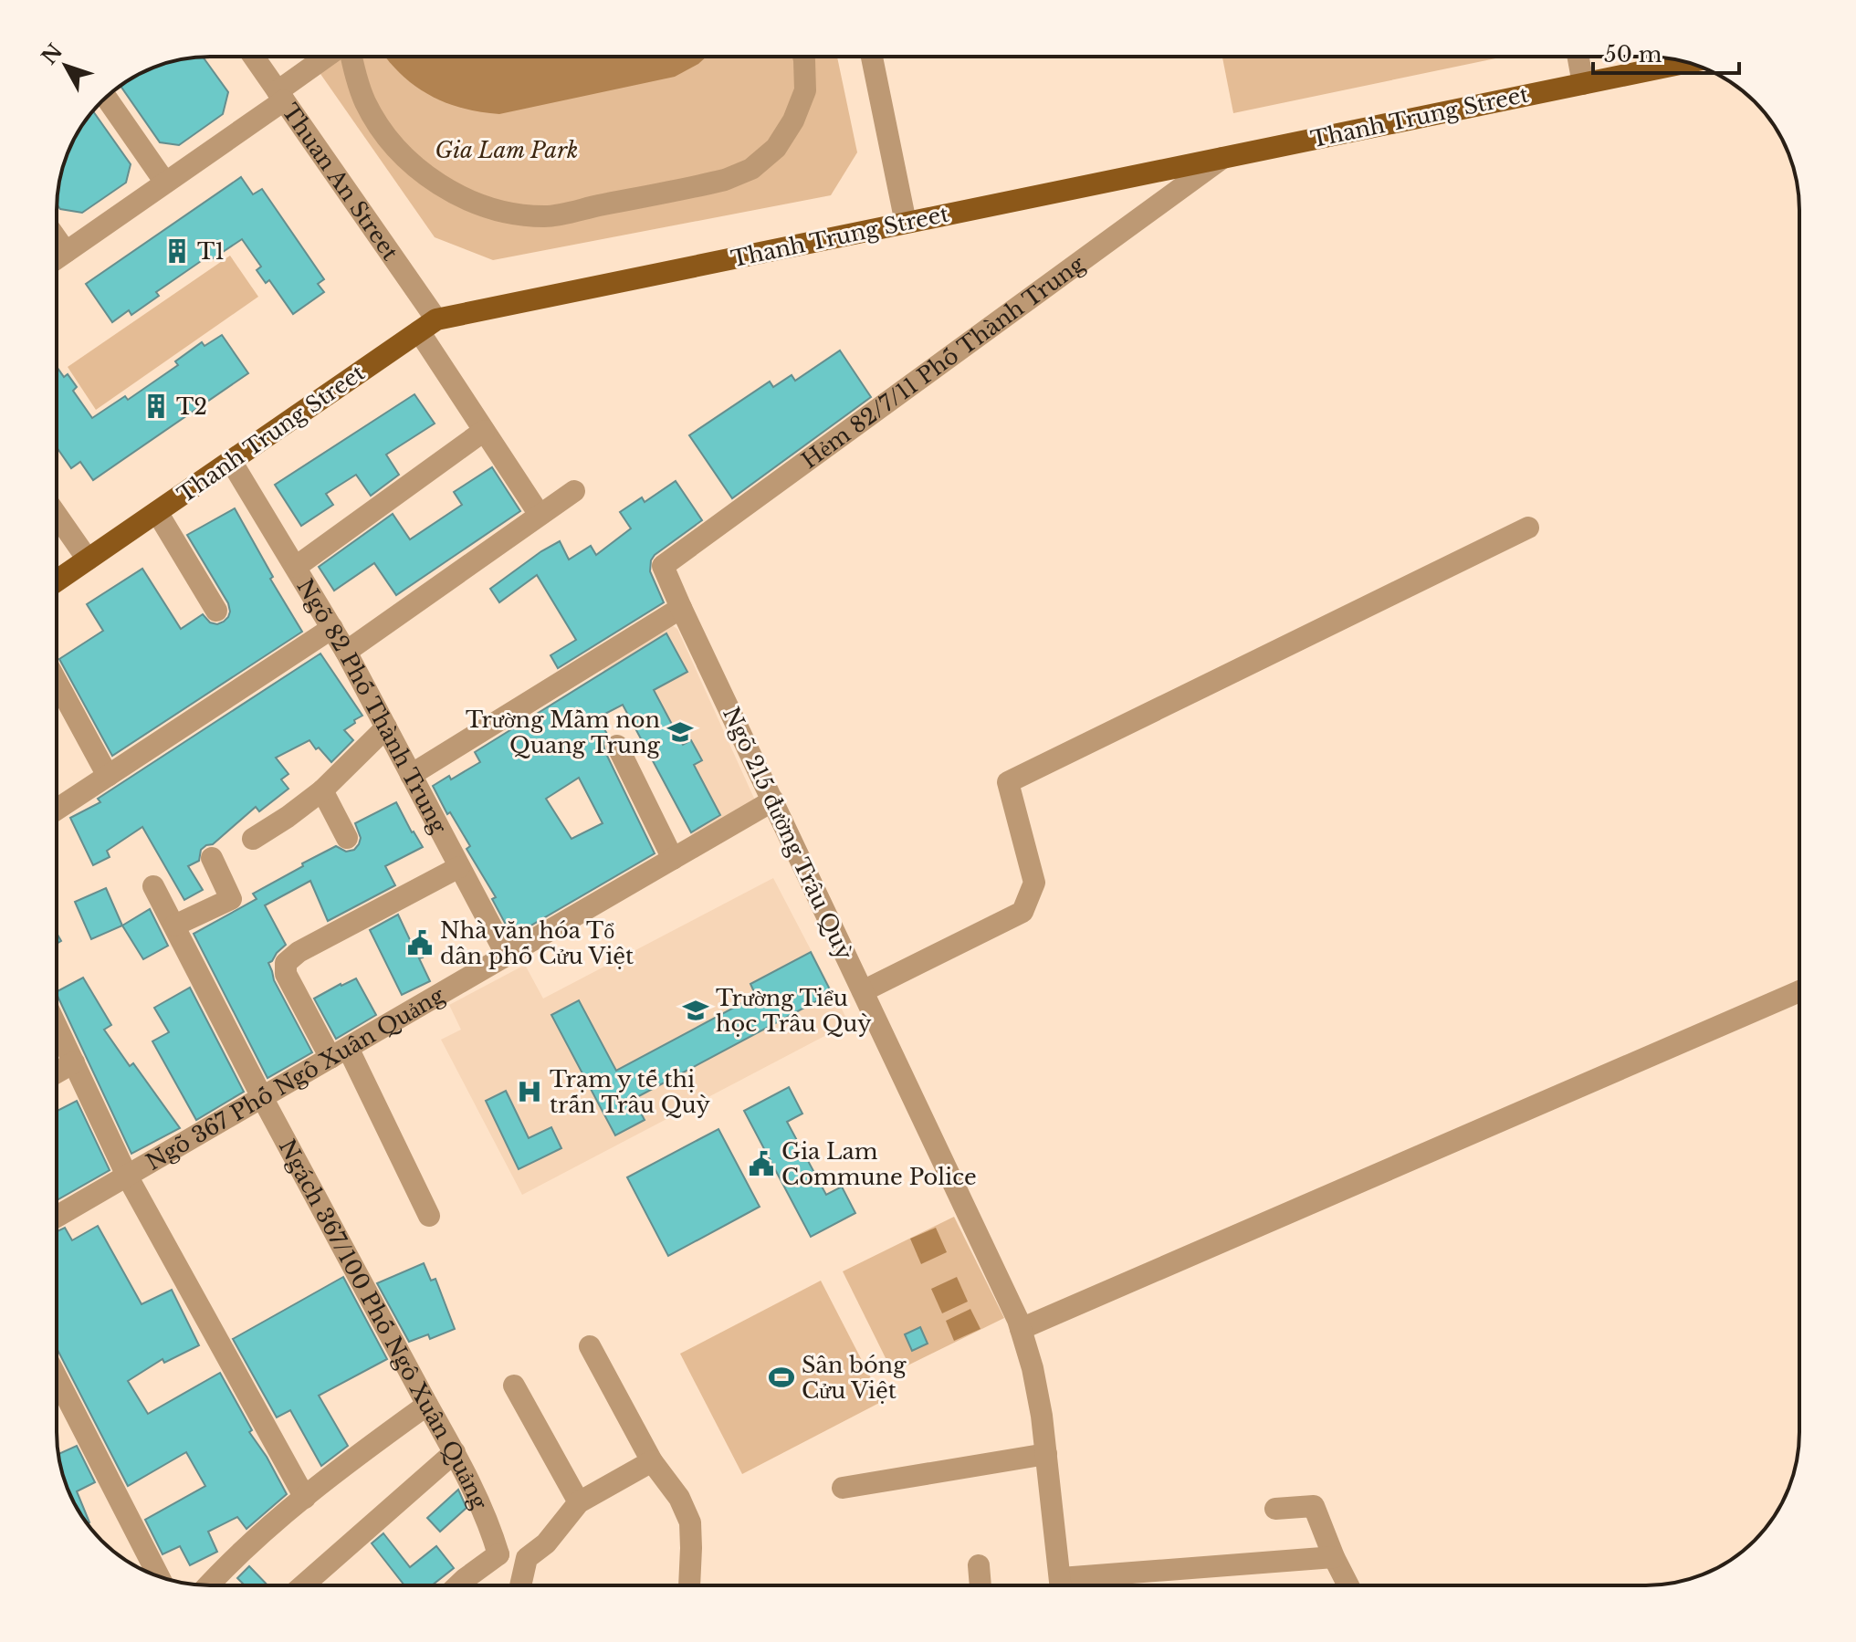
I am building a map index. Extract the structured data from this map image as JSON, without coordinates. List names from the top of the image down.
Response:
{
  "streets": {
    "main road": ["Thanh Trung Street"],
    "street": [
      "Thuan An Street",
      "Hẻm 82/7/11 Phố Thành Trung",
      "Ngõ 82 Phố Thành Trung",
      "Ngõ 215 đường Trâu Quỳ",
      "Ngõ 367 Phố Ngô Xuân Quảng",
      "Ngách 367/100 Phố Ngô Xuân Quảng"
    ]
  },
  "crossings": [
    ["Thanh Trung Street", "Thuan An Street"],
    ["Thanh Trung Street", "Hẻm 82/7/11 Phố Thành Trung"],
    ["Thanh Trung Street", "Ngõ 82 Phố Thành Trung"],
    ["Hẻm 82/7/11 Phố Thành Trung", "Ngõ 215 đường Trâu Quỳ"],
    ["Ngõ 82 Phố Thành Trung", "Ngõ 367 Phố Ngô Xuân Quảng"],
    ["Ngõ 215 đường Trâu Quỳ", "Ngõ 367 Phố Ngô Xuân Quảng"],
    ["Ngõ 367 Phố Ngô Xuân Quảng", "Ngách 367/100 Phố Ngô Xuân Quảng"]
  ],
  "parks": ["Gia Lam Park"],
  "places": {
    "building": ["T1", "T2"],
    "school or university": ["Trường Mầm non Quang Trung", "Trường Tiểu học Trâu Quỳ"],
    "public building": ["Nhà văn hóa Tổ dân phố Cửu Việt", "Gia Lam Commune Police"],
    "hospital": ["Trạm y tế thị trấn Trâu Quỳ"],
    "sports": ["Sân bóng Cửu Việt"]
  },
  "scale_bar": "50 m",
  "north": "top left"
}
